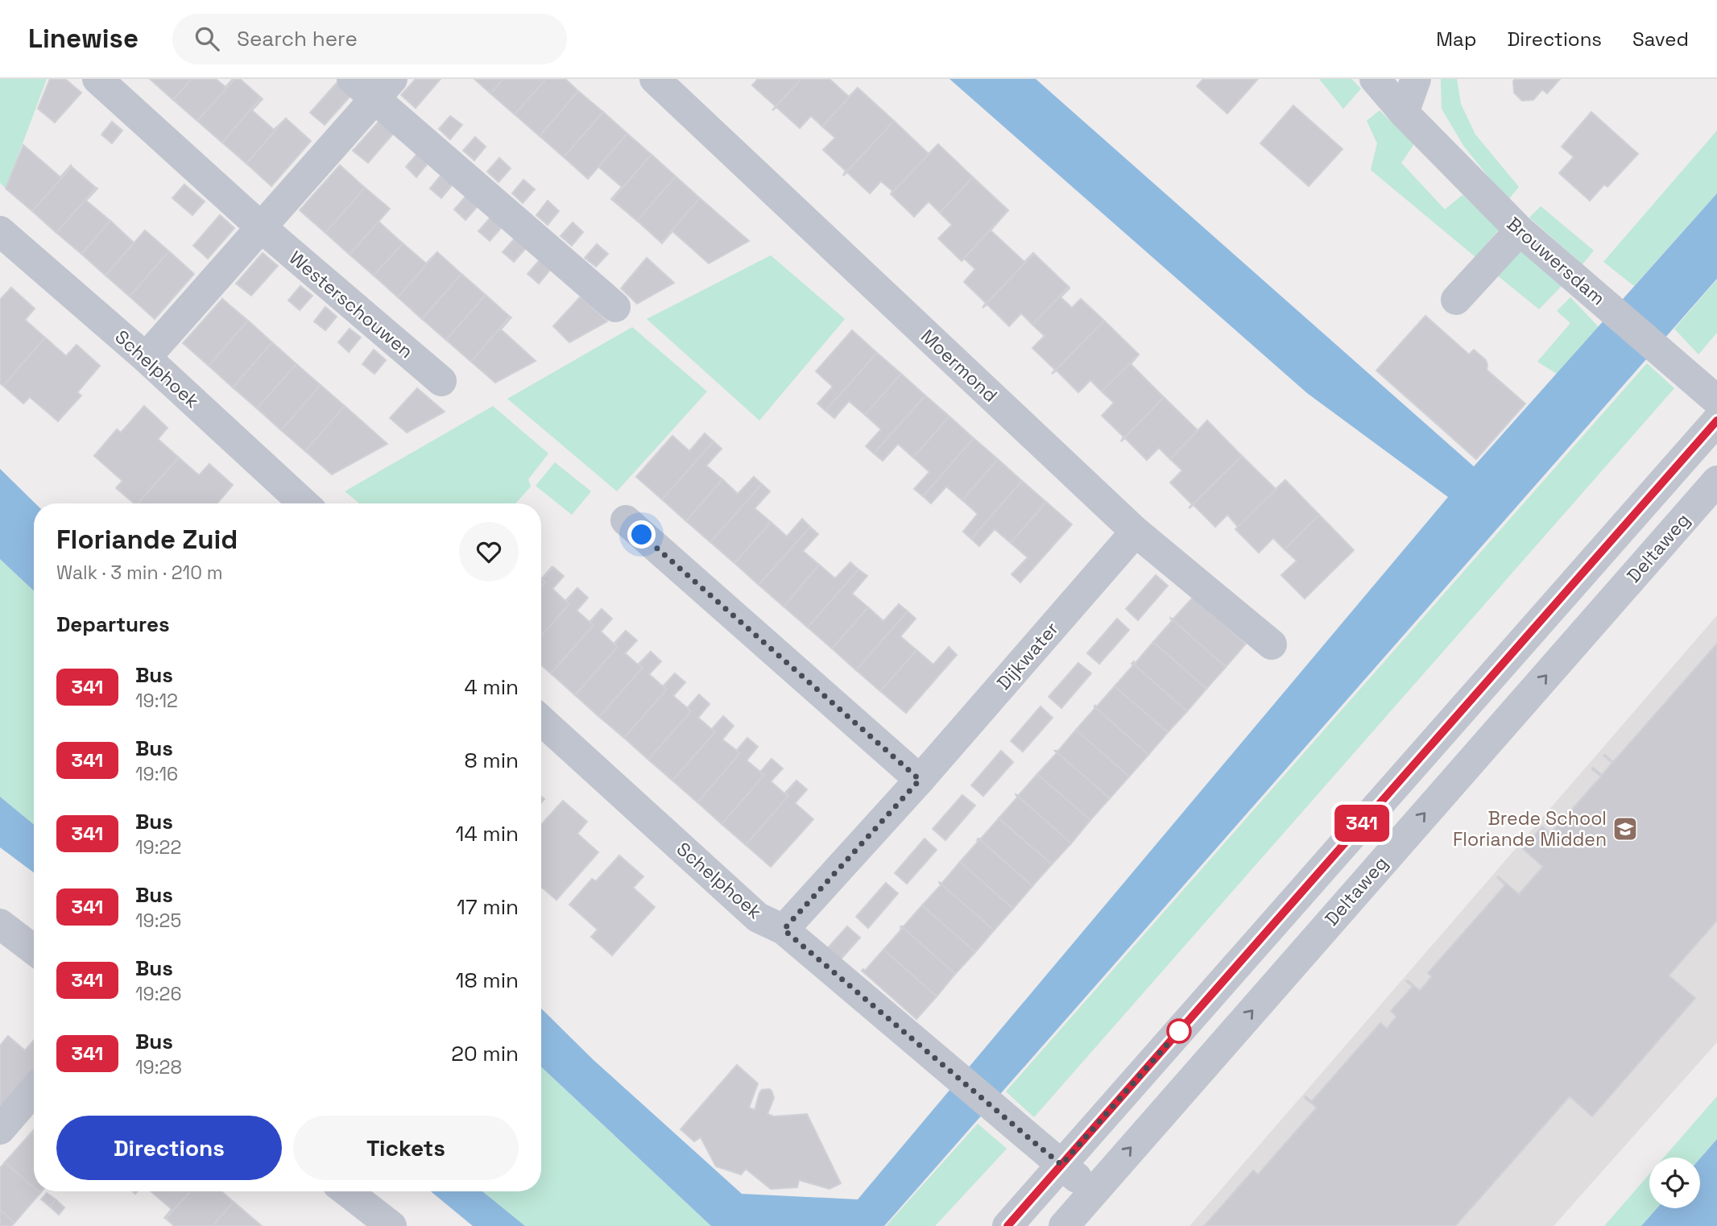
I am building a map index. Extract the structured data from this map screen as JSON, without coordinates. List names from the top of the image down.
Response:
{
  "streets": {
    "street": [
      "Brouwersdam",
      "Westerschouwen",
      "Moermond",
      "Schelphoek",
      "Deltaweg",
      "Dijkwater"
    ]
  },
  "crossings": [
    ["Moermond", "Dijkwater"],
    ["Schelphoek", "Deltaweg"],
    ["Schelphoek", "Dijkwater"]
  ],
  "places": {
    "school or university": ["Brede School Floriande Midden"]
  },
  "lines": ["bus line 341"],
  "page": {
    "header": "Linewise",
    "search": "Search here",
    "nav": ["Map", "Directions", "Saved"],
    "on_map": "341",
    "heading": [
      ["Floriande Zuid", "Walk · 3 min · 210 m"],
      "Departures"
    ],
    "list": [
      {
        "mark": "341",
        "name": "Bus",
        "note": "19:12",
        "value": "4 min"
      },
      {
        "mark": "341",
        "name": "Bus",
        "note": "19:16",
        "value": "8 min"
      },
      {
        "mark": "341",
        "name": "Bus",
        "note": "19:22",
        "value": "14 min"
      },
      {
        "mark": "341",
        "name": "Bus",
        "note": "19:25",
        "value": "17 min"
      },
      {
        "mark": "341",
        "name": "Bus",
        "note": "19:26",
        "value": "18 min"
      },
      {
        "mark": "341",
        "name": "Bus",
        "note": "19:28",
        "value": "20 min"
      }
    ],
    "buttons": ["Directions", "Tickets"]
  }
}
